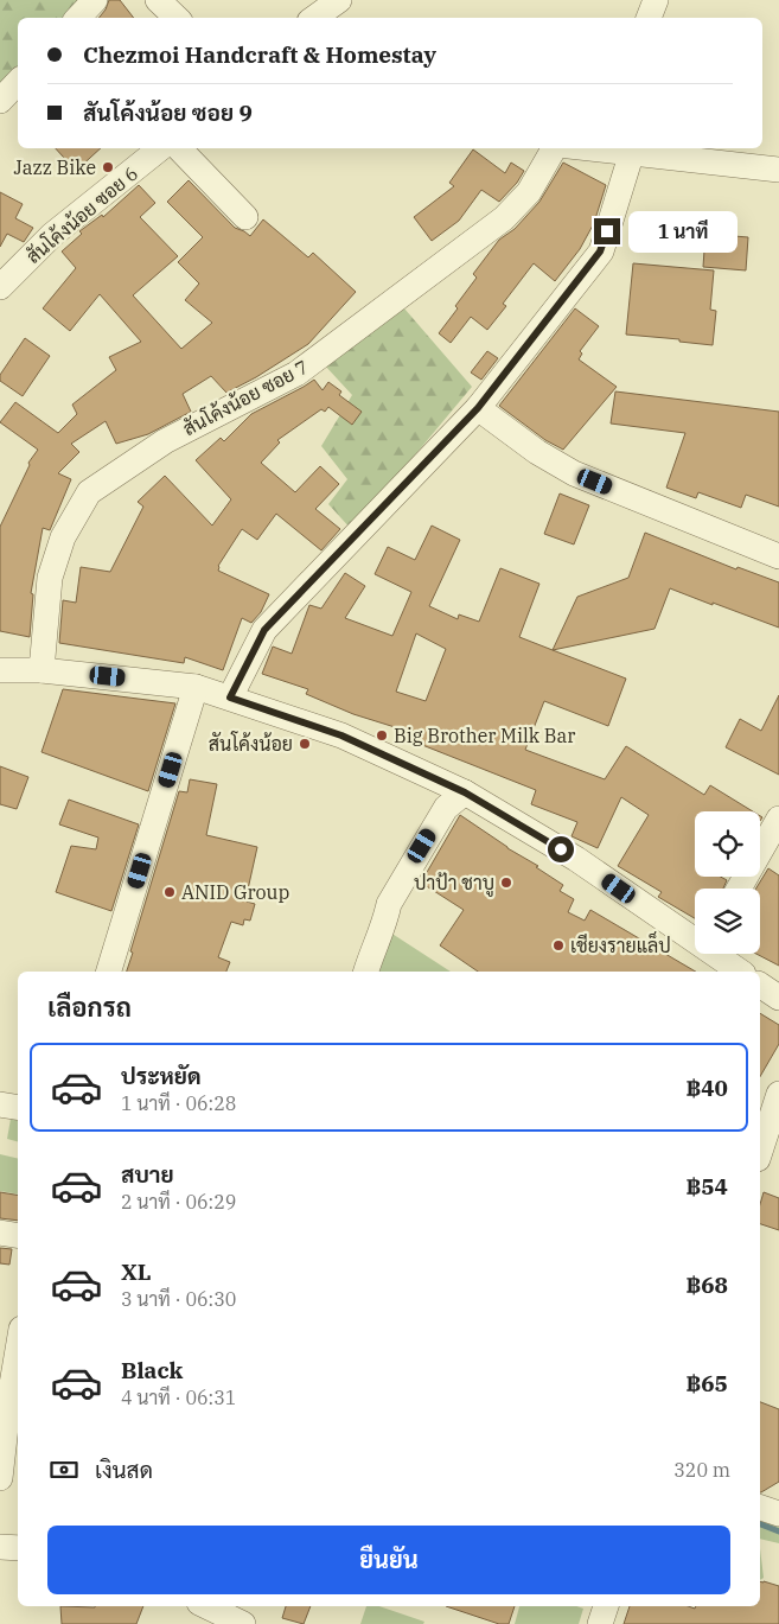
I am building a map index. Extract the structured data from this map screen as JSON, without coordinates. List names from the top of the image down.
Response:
{
  "streets": {
    "street": ["สันโค้งน้อย ซอย 6", "สันโค้งน้อย ซอย 7"]
  },
  "places": [
    "Jazz Bike",
    "Big Brother Milk Bar",
    "สันโค้งน้อย",
    "ปาป้า ชาบู",
    "ANID Group",
    "เชียงรายแล็ป"
  ],
  "page": {
    "banner": ["Chezmoi Handcraft & Homestay", "สันโค้งน้อย ซอย 9"],
    "bubble": "1 นาที",
    "heading": "เลือกรถ",
    "list": [
      {
        "name": "ประหยัด",
        "note": "1 นาที · 06:28",
        "value": "฿40"
      },
      {
        "name": "สบาย",
        "note": "2 นาที · 06:29",
        "value": "฿54"
      },
      {
        "name": "XL",
        "note": "3 นาที · 06:30",
        "value": "฿68"
      },
      {
        "name": "Black",
        "note": "4 นาที · 06:31",
        "value": "฿65"
      }
    ],
    "pay": ["เงินสด", "320 m"],
    "buttons": "ยืนยัน"
  }
}
